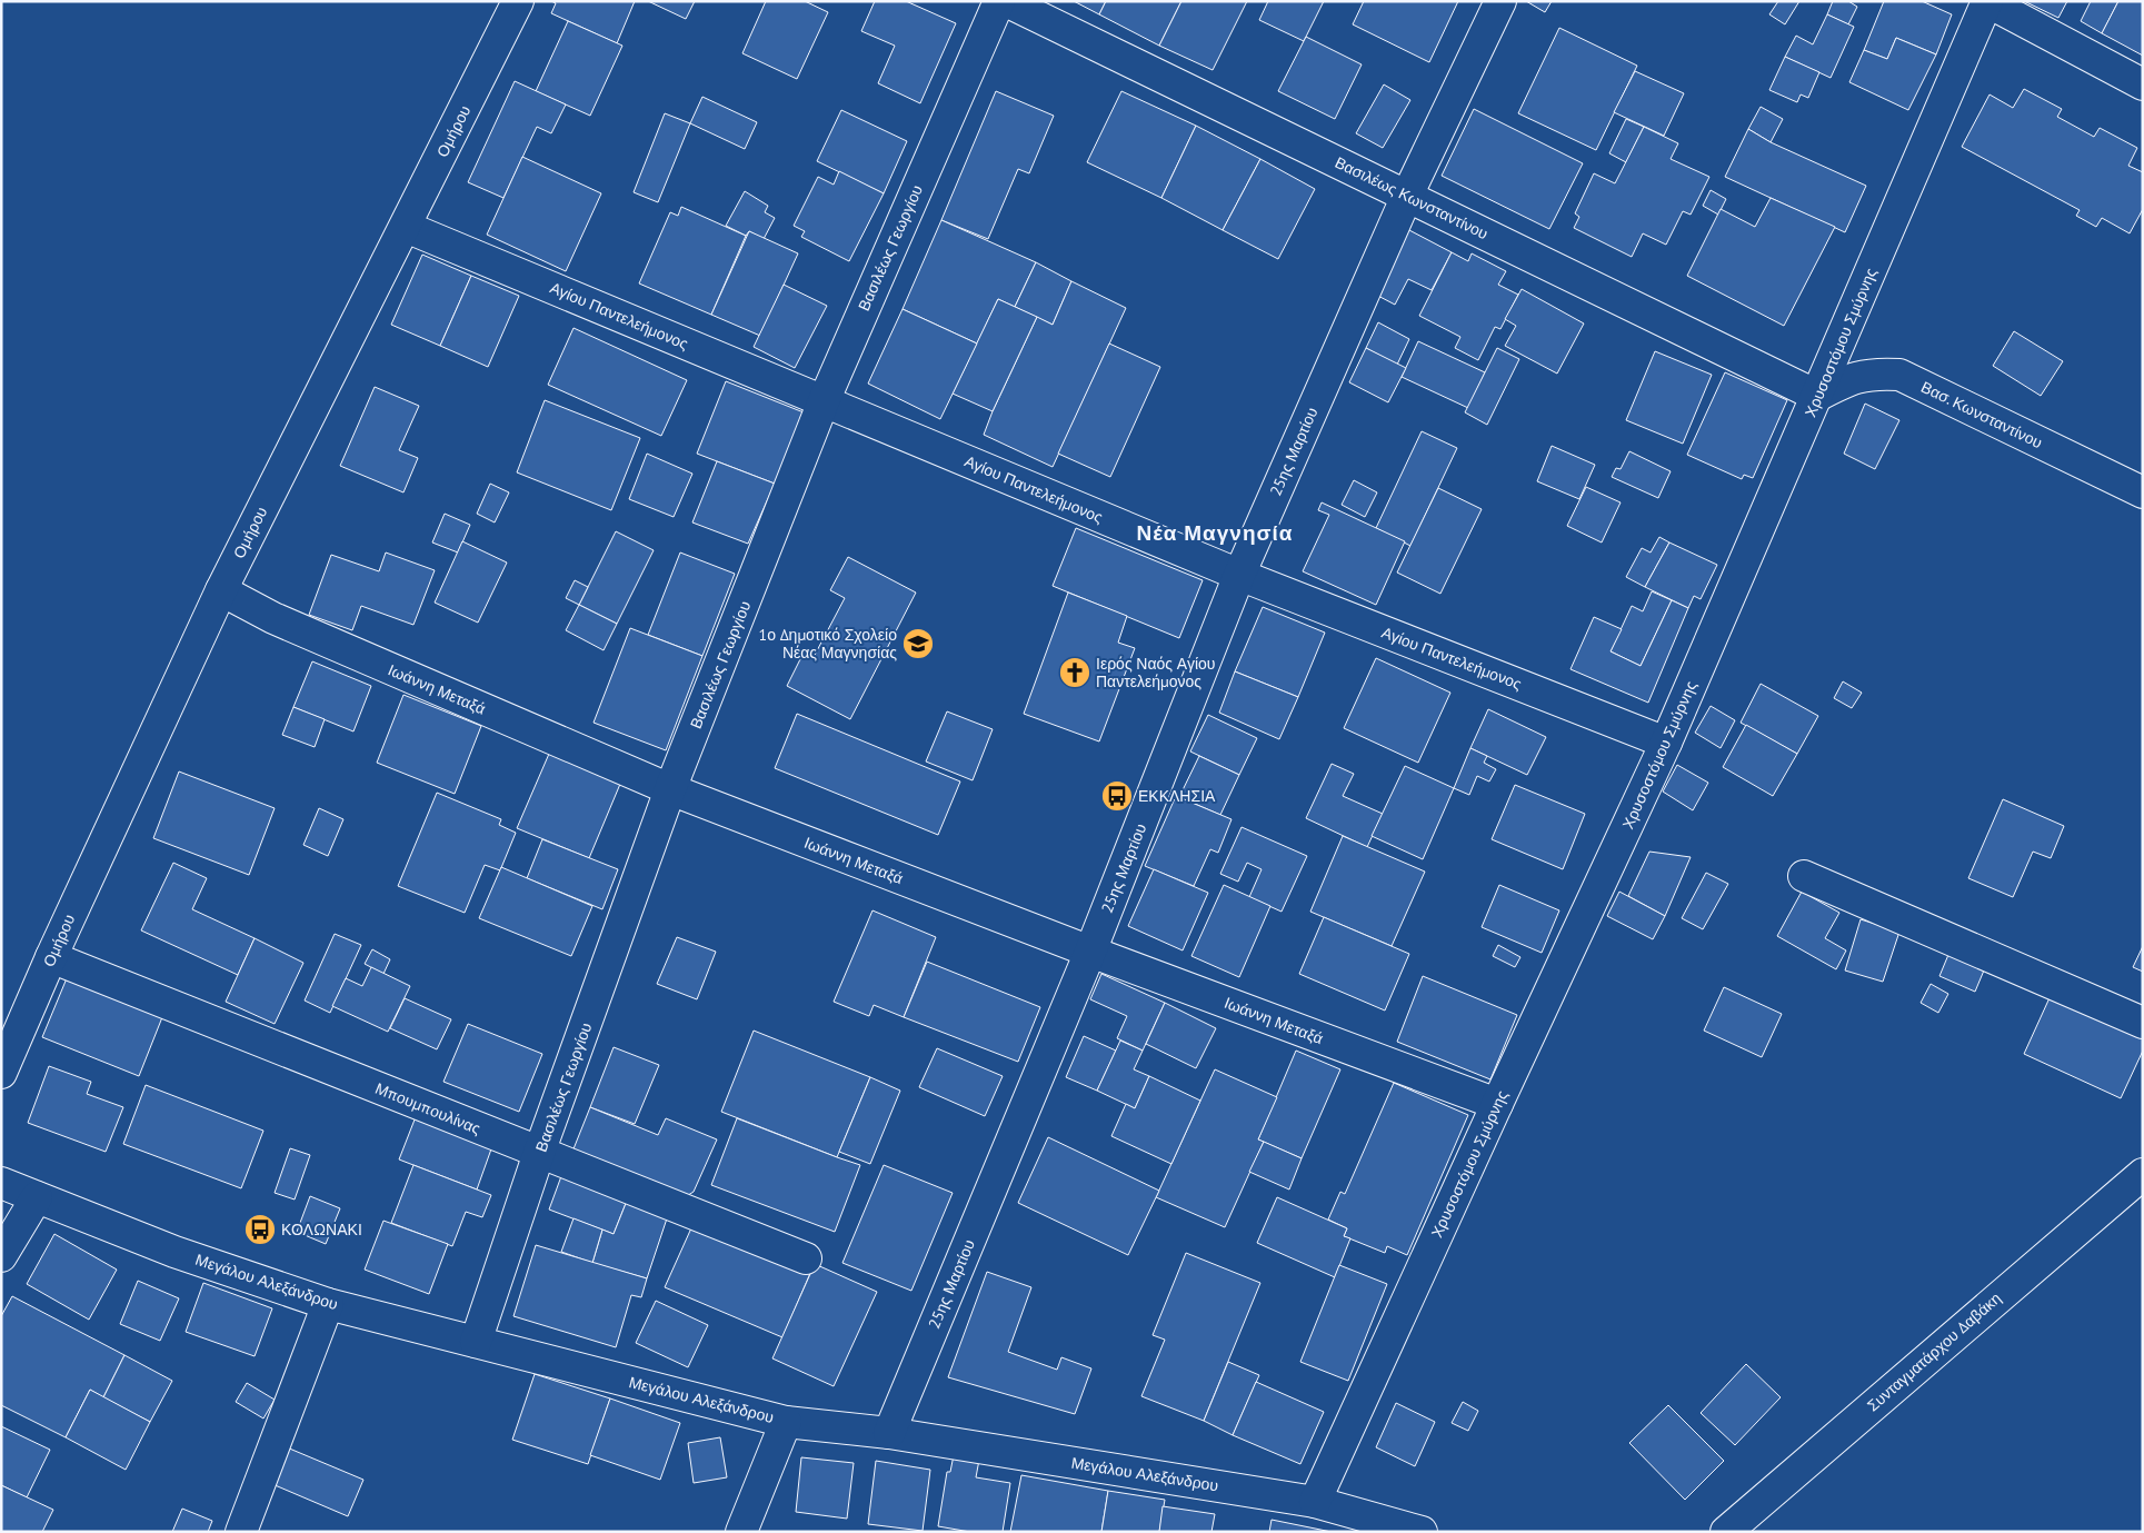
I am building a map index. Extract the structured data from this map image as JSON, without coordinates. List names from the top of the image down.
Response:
{
  "streets": {
    "street": [
      "Ομήρου",
      "Βασιλέως Κωνσταντίνου",
      "Βασιλέως Γεωργίου",
      "Αγίου Παντελεήμονος",
      "Χρυσοστόμου Σμύρνης",
      "Βασ. Κωνσταντίνου",
      "25ης Μαρτίου",
      "Ιωάννη Μεταξά",
      "Μπουμπουλίνας",
      "Μεγάλου Αλεξάνδρου",
      "Συνταγματάρχου Δαβάκη"
    ]
  },
  "crossings": [
    ["Ομήρου", "Αγίου Παντελεήμονος"],
    ["Ομήρου", "Ιωάννη Μεταξά"],
    ["Ομήρου", "Μπουμπουλίνας"],
    ["Βασιλέως Κωνσταντίνου", "Χρυσοστόμου Σμύρνης"],
    ["Βασιλέως Κωνσταντίνου", "Βασ. Κωνσταντίνου"],
    ["Βασιλέως Κωνσταντίνου", "25ης Μαρτίου"],
    ["Βασιλέως Γεωργίου", "Αγίου Παντελεήμονος"],
    ["Βασιλέως Γεωργίου", "Ιωάννη Μεταξά"],
    ["Βασιλέως Γεωργίου", "Μπουμπουλίνας"],
    ["Βασιλέως Γεωργίου", "Μεγάλου Αλεξάνδρου"],
    ["Αγίου Παντελεήμονος", "Χρυσοστόμου Σμύρνης"],
    ["Αγίου Παντελεήμονος", "25ης Μαρτίου"],
    ["Χρυσοστόμου Σμύρνης", "Βασ. Κωνσταντίνου"],
    ["Χρυσοστόμου Σμύρνης", "Ιωάννη Μεταξά"],
    ["Χρυσοστόμου Σμύρνης", "Μεγάλου Αλεξάνδρου"],
    ["25ης Μαρτίου", "Ιωάννη Μεταξά"],
    ["25ης Μαρτίου", "Μεγάλου Αλεξάνδρου"]
  ],
  "districts": ["Νέα Μαγνησία"],
  "places": {
    "school or university": ["1ο Δημοτικό Σχολείο Νέας Μαγνησίας"],
    "church": ["Ιερός Ναός Αγίου Παντελεήμονος"],
    "bus stop": ["ΕΚΚΛΗΣΙΑ", "ΚΟΛΩΝΑΚΙ"]
  }
}
